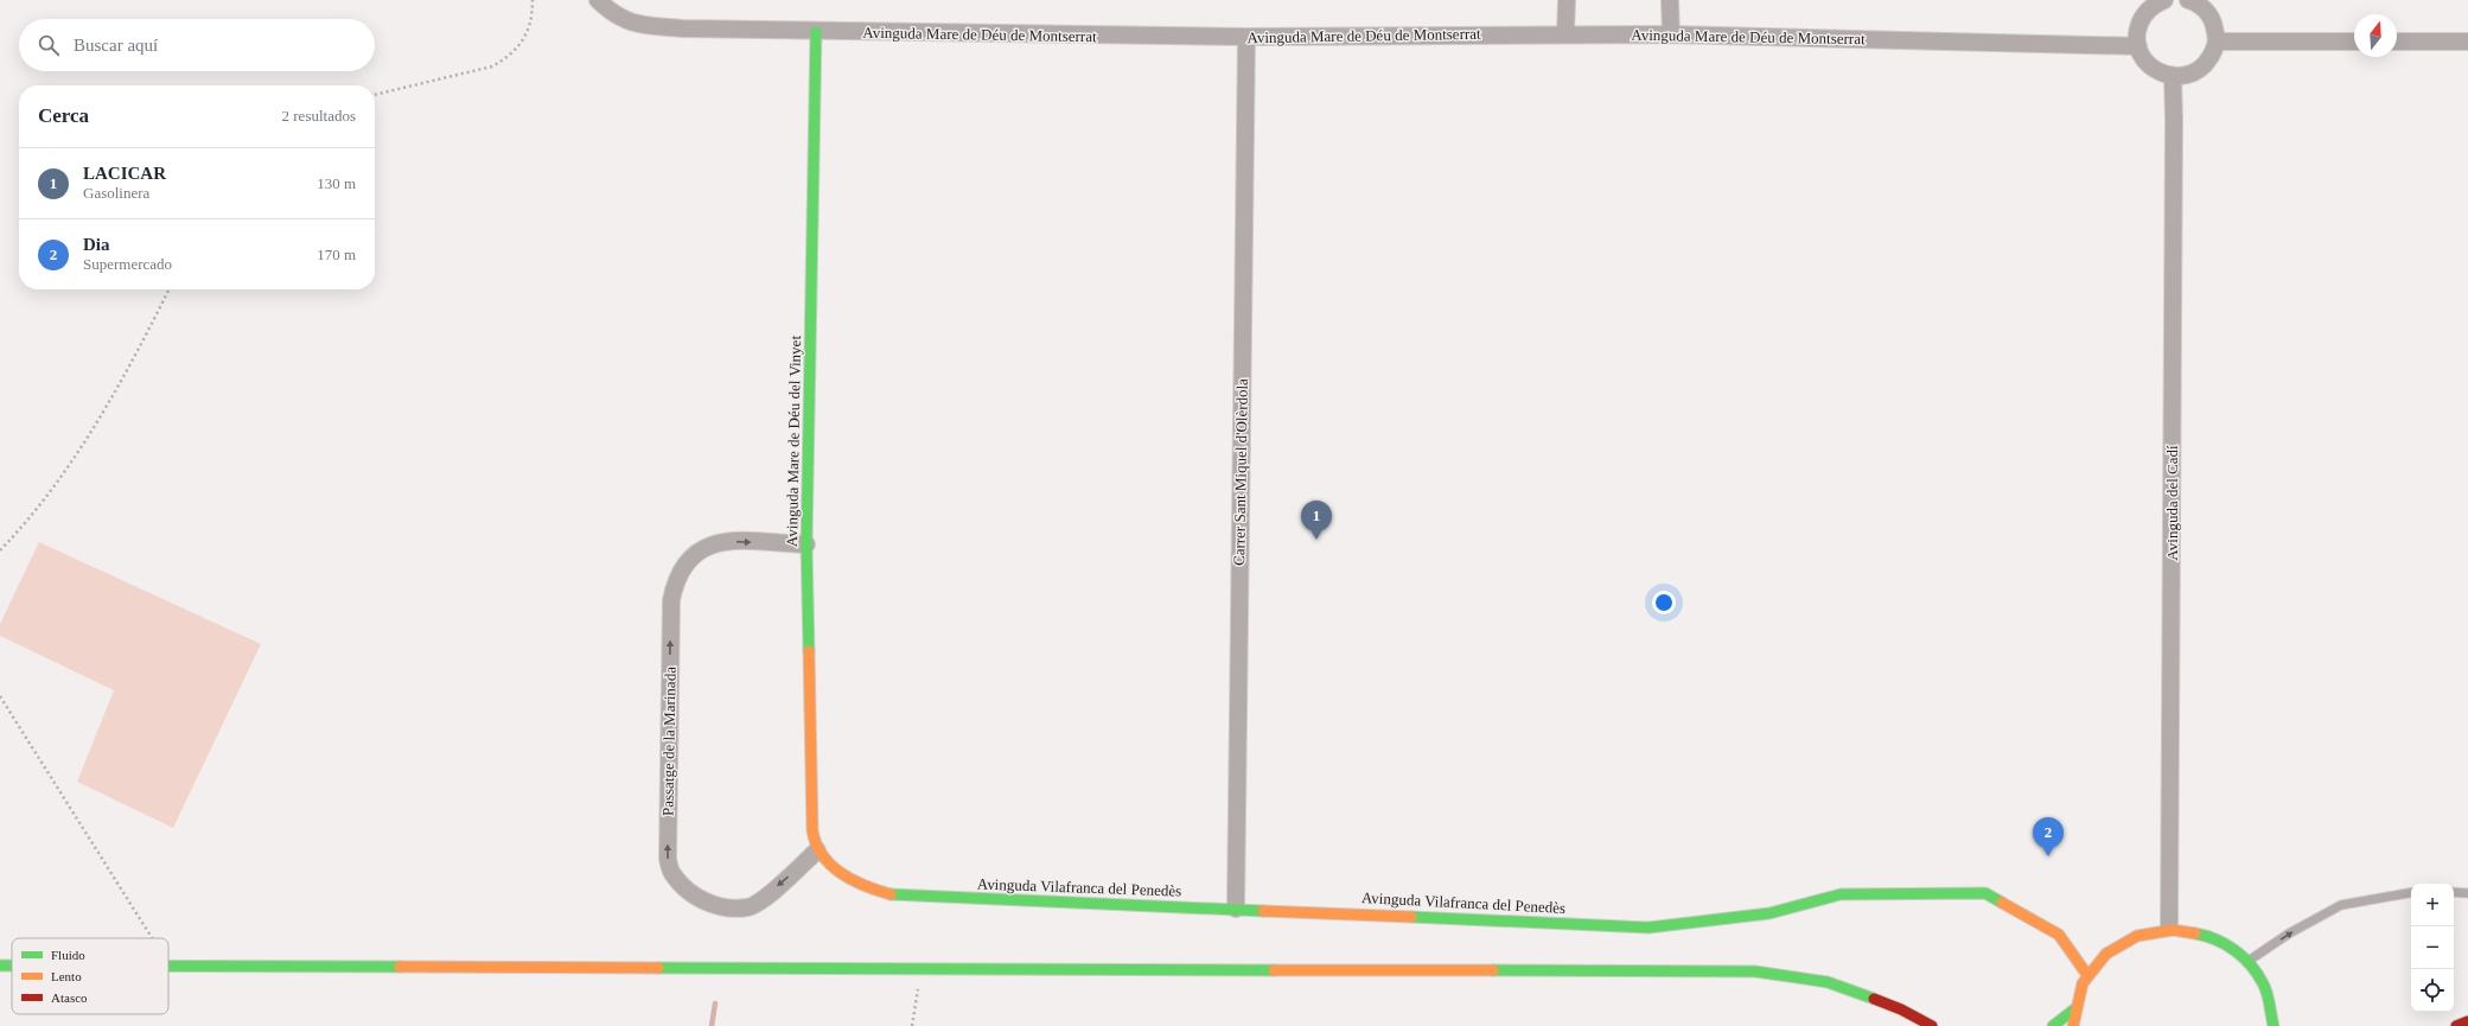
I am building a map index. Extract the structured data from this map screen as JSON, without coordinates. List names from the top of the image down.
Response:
{
  "streets": {
    "main road": ["Avinguda Mare de Déu del Vinyet", "Avinguda Vilafranca del Penedès"],
    "street": [
      "Avinguda Mare de Déu de Montserrat",
      "Carrer Sant Miquel d'Olèrdola",
      "Avinguda del Cadí",
      "Passatge de la Marinada"
    ]
  },
  "crossings": [
    ["Avinguda Mare de Déu de Montserrat", "Avinguda Mare de Déu del Vinyet"],
    ["Avinguda Mare de Déu de Montserrat", "Carrer Sant Miquel d'Olèrdola"],
    ["Avinguda Mare de Déu del Vinyet", "Passatge de la Marinada"],
    ["Avinguda Mare de Déu del Vinyet", "Avinguda Vilafranca del Penedès"],
    ["Carrer Sant Miquel d'Olèrdola", "Avinguda Vilafranca del Penedès"],
    ["Passatge de la Marinada", "Avinguda Vilafranca del Penedès"]
  ],
  "legend": ["Fluido", "Lento", "Atasco"],
  "north": "top",
  "page": {
    "search": "Buscar aquí",
    "heading": ["Cerca", "2 resultados"],
    "list": [
      {
        "mark": "1",
        "name": "LACICAR",
        "note": "Gasolinera",
        "value": "130 m"
      },
      {
        "mark": "2",
        "name": "Dia",
        "note": "Supermercado",
        "value": "170 m"
      }
    ],
    "pins": ["1", "2"],
    "map_buttons": ["+", "−"]
  }
}
